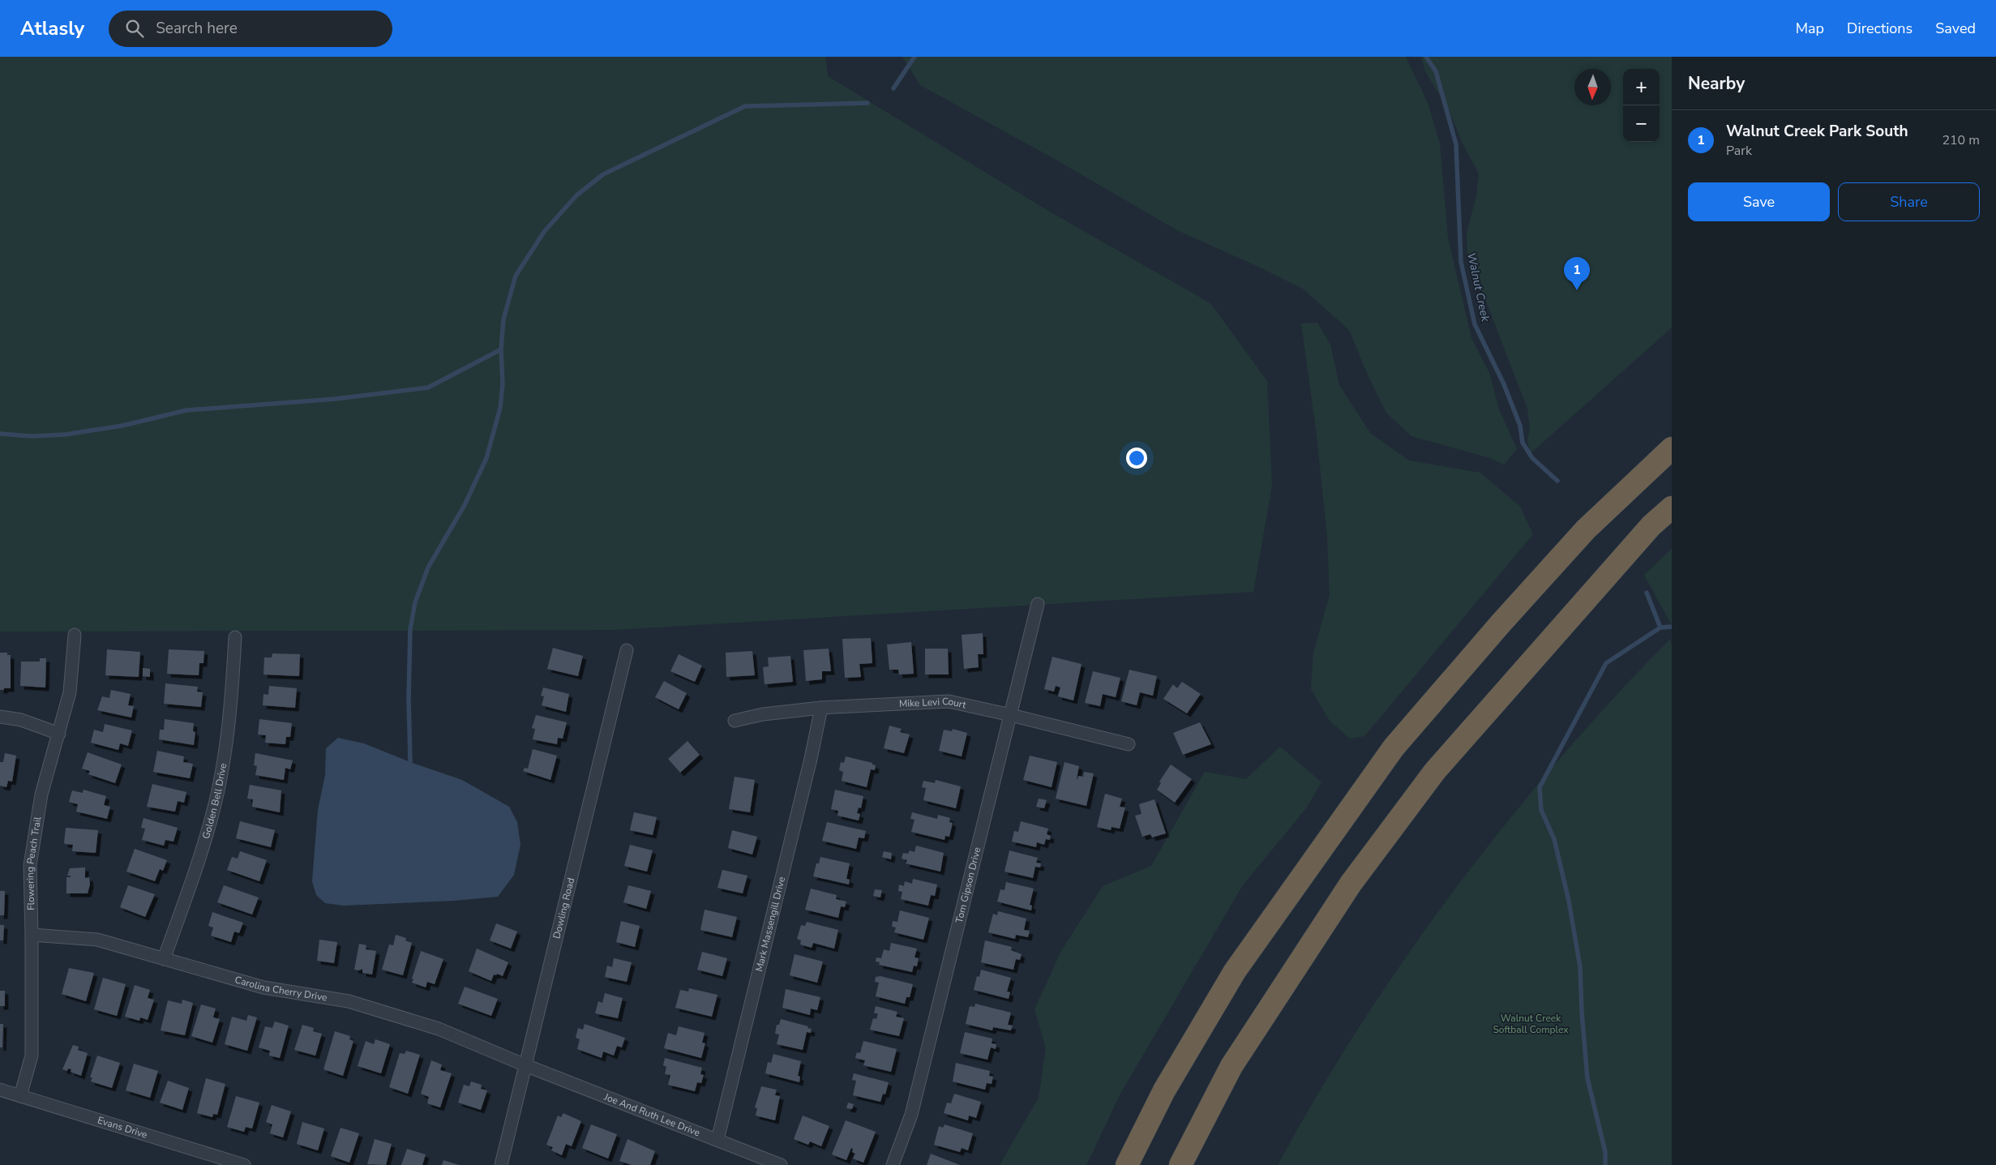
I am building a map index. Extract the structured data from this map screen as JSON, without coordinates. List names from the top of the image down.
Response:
{
  "streets": {
    "street": [
      "Mike Levi Court",
      "Golden Bell Drive",
      "Flowering Peach Trail",
      "Tom Gipson Drive",
      "Dowling Road",
      "Mark Massengill Drive",
      "Carolina Cherry Drive",
      "Joe And Ruth Lee Drive",
      "Evans Drive"
    ]
  },
  "crossings": [
    ["Mike Levi Court", "Tom Gipson Drive"],
    ["Mike Levi Court", "Mark Massengill Drive"],
    ["Golden Bell Drive", "Carolina Cherry Drive"],
    ["Flowering Peach Trail", "Carolina Cherry Drive"],
    ["Flowering Peach Trail", "Evans Drive"],
    ["Dowling Road", "Carolina Cherry Drive"],
    ["Dowling Road", "Joe And Ruth Lee Drive"],
    ["Mark Massengill Drive", "Joe And Ruth Lee Drive"],
    ["Carolina Cherry Drive", "Joe And Ruth Lee Drive"]
  ],
  "water": ["Walnut Creek"],
  "parks": ["Walnut Creek Softball Complex"],
  "north": "bottom",
  "page": {
    "header": "Atlasly",
    "search": "Search here",
    "nav": ["Map", "Directions", "Saved"],
    "heading": "Nearby",
    "map_buttons": ["+", "−"],
    "list": [
      {
        "mark": "1",
        "name": "Walnut Creek Park South",
        "note": "Park",
        "value": "210 m"
      }
    ],
    "buttons": ["Save", "Share"],
    "pins": "1"
  }
}
